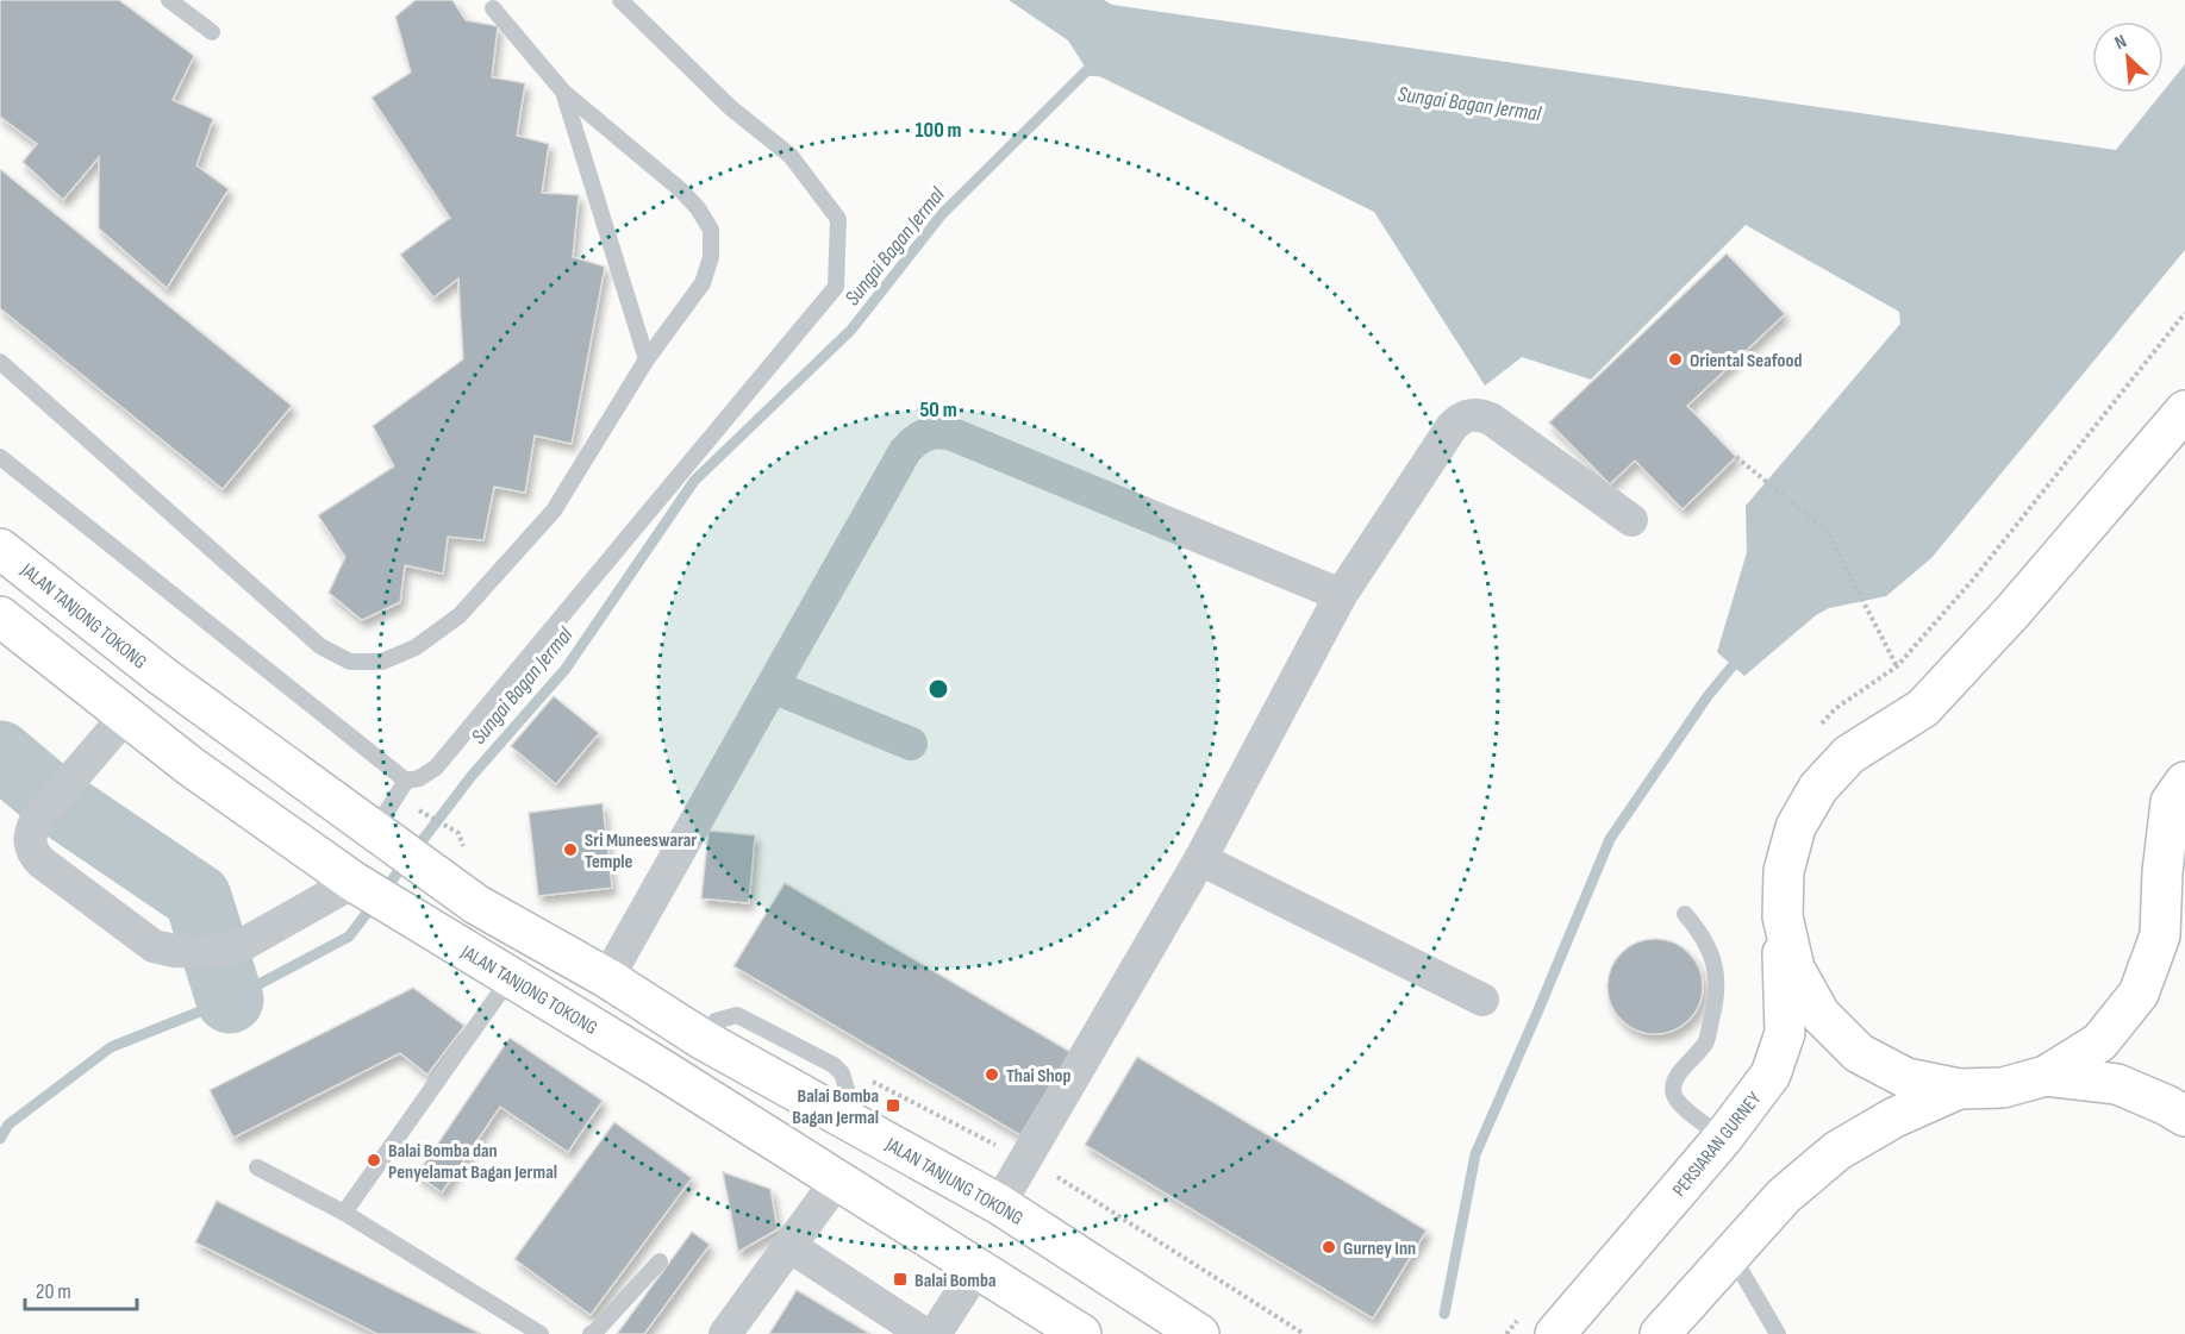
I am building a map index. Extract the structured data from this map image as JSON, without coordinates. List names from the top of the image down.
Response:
{
  "streets": {
    "main road": ["JALAN TANJONG TOKONG", "PERSIARAN GURNEY", "JALAN TANJUNG TOKONG"]
  },
  "crossings": [
    ["JALAN TANJONG TOKONG", "JALAN TANJUNG TOKONG"]
  ],
  "water": ["Sungai Bagan Jermal"],
  "places": {
    "other": [
      "Oriental Seafood",
      "Sri Muneeswarar Temple",
      "Thai Shop",
      "Balai Bomba dan Penyelamat Bagan Jermal",
      "Gurney Inn"
    ],
    "transit": ["Balai Bomba Bagan Jermal", "Balai Bomba"]
  },
  "scale_bar": "20 m",
  "north": "top left",
  "rings": ["100 m", "50 m"]
}
